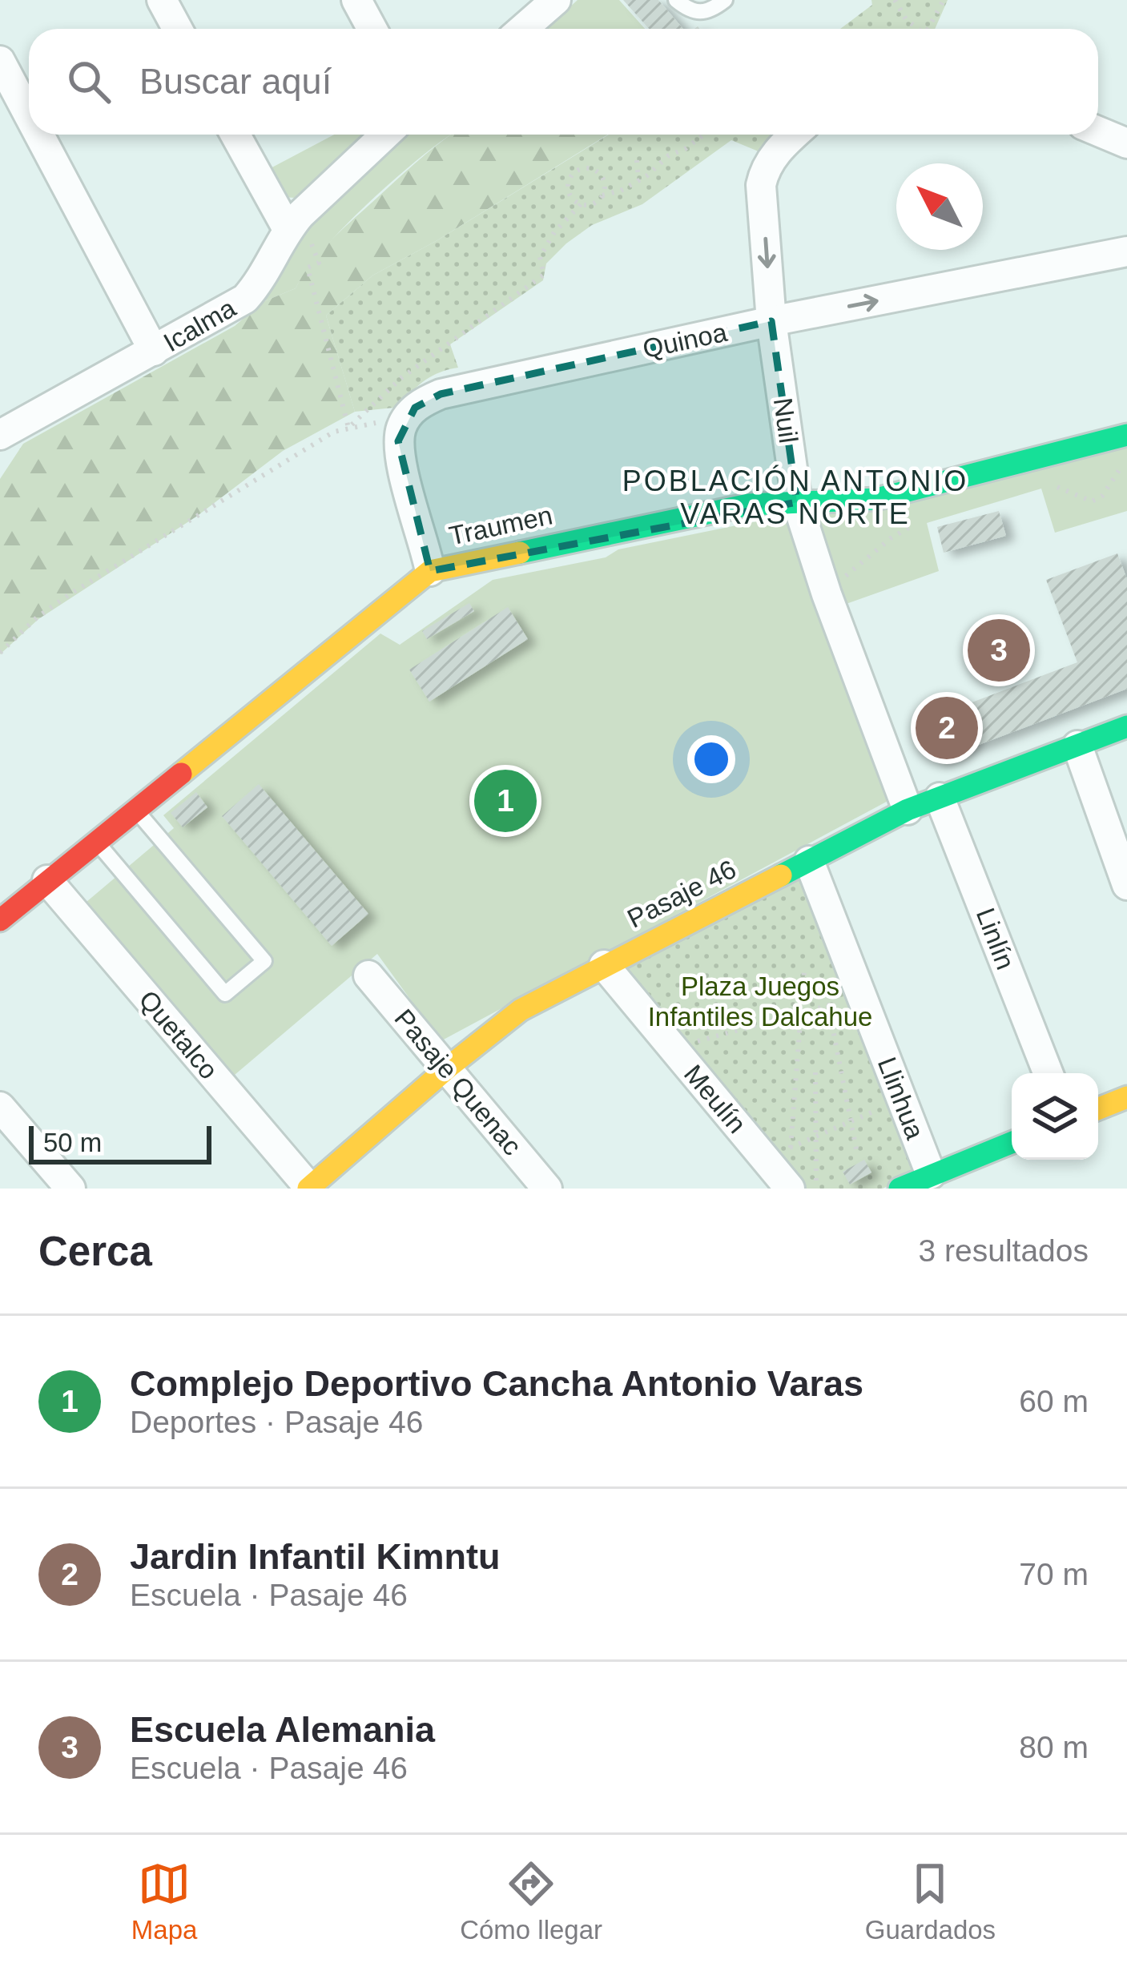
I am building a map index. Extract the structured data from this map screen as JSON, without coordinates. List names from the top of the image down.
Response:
{
  "streets": {
    "street": [
      "Icalma",
      "Quinoa",
      "Nuil",
      "Traumen",
      "Pasaje 46",
      "Linlín",
      "Quetalco",
      "Pasaje Quenac",
      "Llinhua",
      "Meulín"
    ]
  },
  "crossings": [
    ["Quinoa", "Nuil"],
    ["Nuil", "Traumen"],
    ["Nuil", "Pasaje 46"],
    ["Traumen", "Quetalco"],
    ["Pasaje 46", "Linlín"],
    ["Pasaje 46", "Quetalco"],
    ["Pasaje 46", "Pasaje Quenac"],
    ["Pasaje 46", "Llinhua"],
    ["Pasaje 46", "Meulín"]
  ],
  "one_way": ["Quinoa"],
  "districts": ["POBLACIÓN ANTONIO VARAS NORTE"],
  "parks": ["Plaza Juegos Infantiles Dalcahue"],
  "scale_bar": "50 m",
  "north": "top left",
  "page": {
    "search": "Buscar aquí",
    "pins": ["3", "2", "1"],
    "scale": "50 m",
    "heading": ["Cerca", "3 resultados"],
    "list": [
      {
        "mark": "1",
        "name": "Complejo Deportivo Cancha Antonio Varas",
        "note": "Deportes · Pasaje 46",
        "value": "60 m"
      },
      {
        "mark": "2",
        "name": "Jardin Infantil Kimntu",
        "note": "Escuela · Pasaje 46",
        "value": "70 m"
      },
      {
        "mark": "3",
        "name": "Escuela Alemania",
        "note": "Escuela · Pasaje 46",
        "value": "80 m"
      }
    ],
    "nav": ["Mapa", "Cómo llegar", "Guardados"]
  }
}
